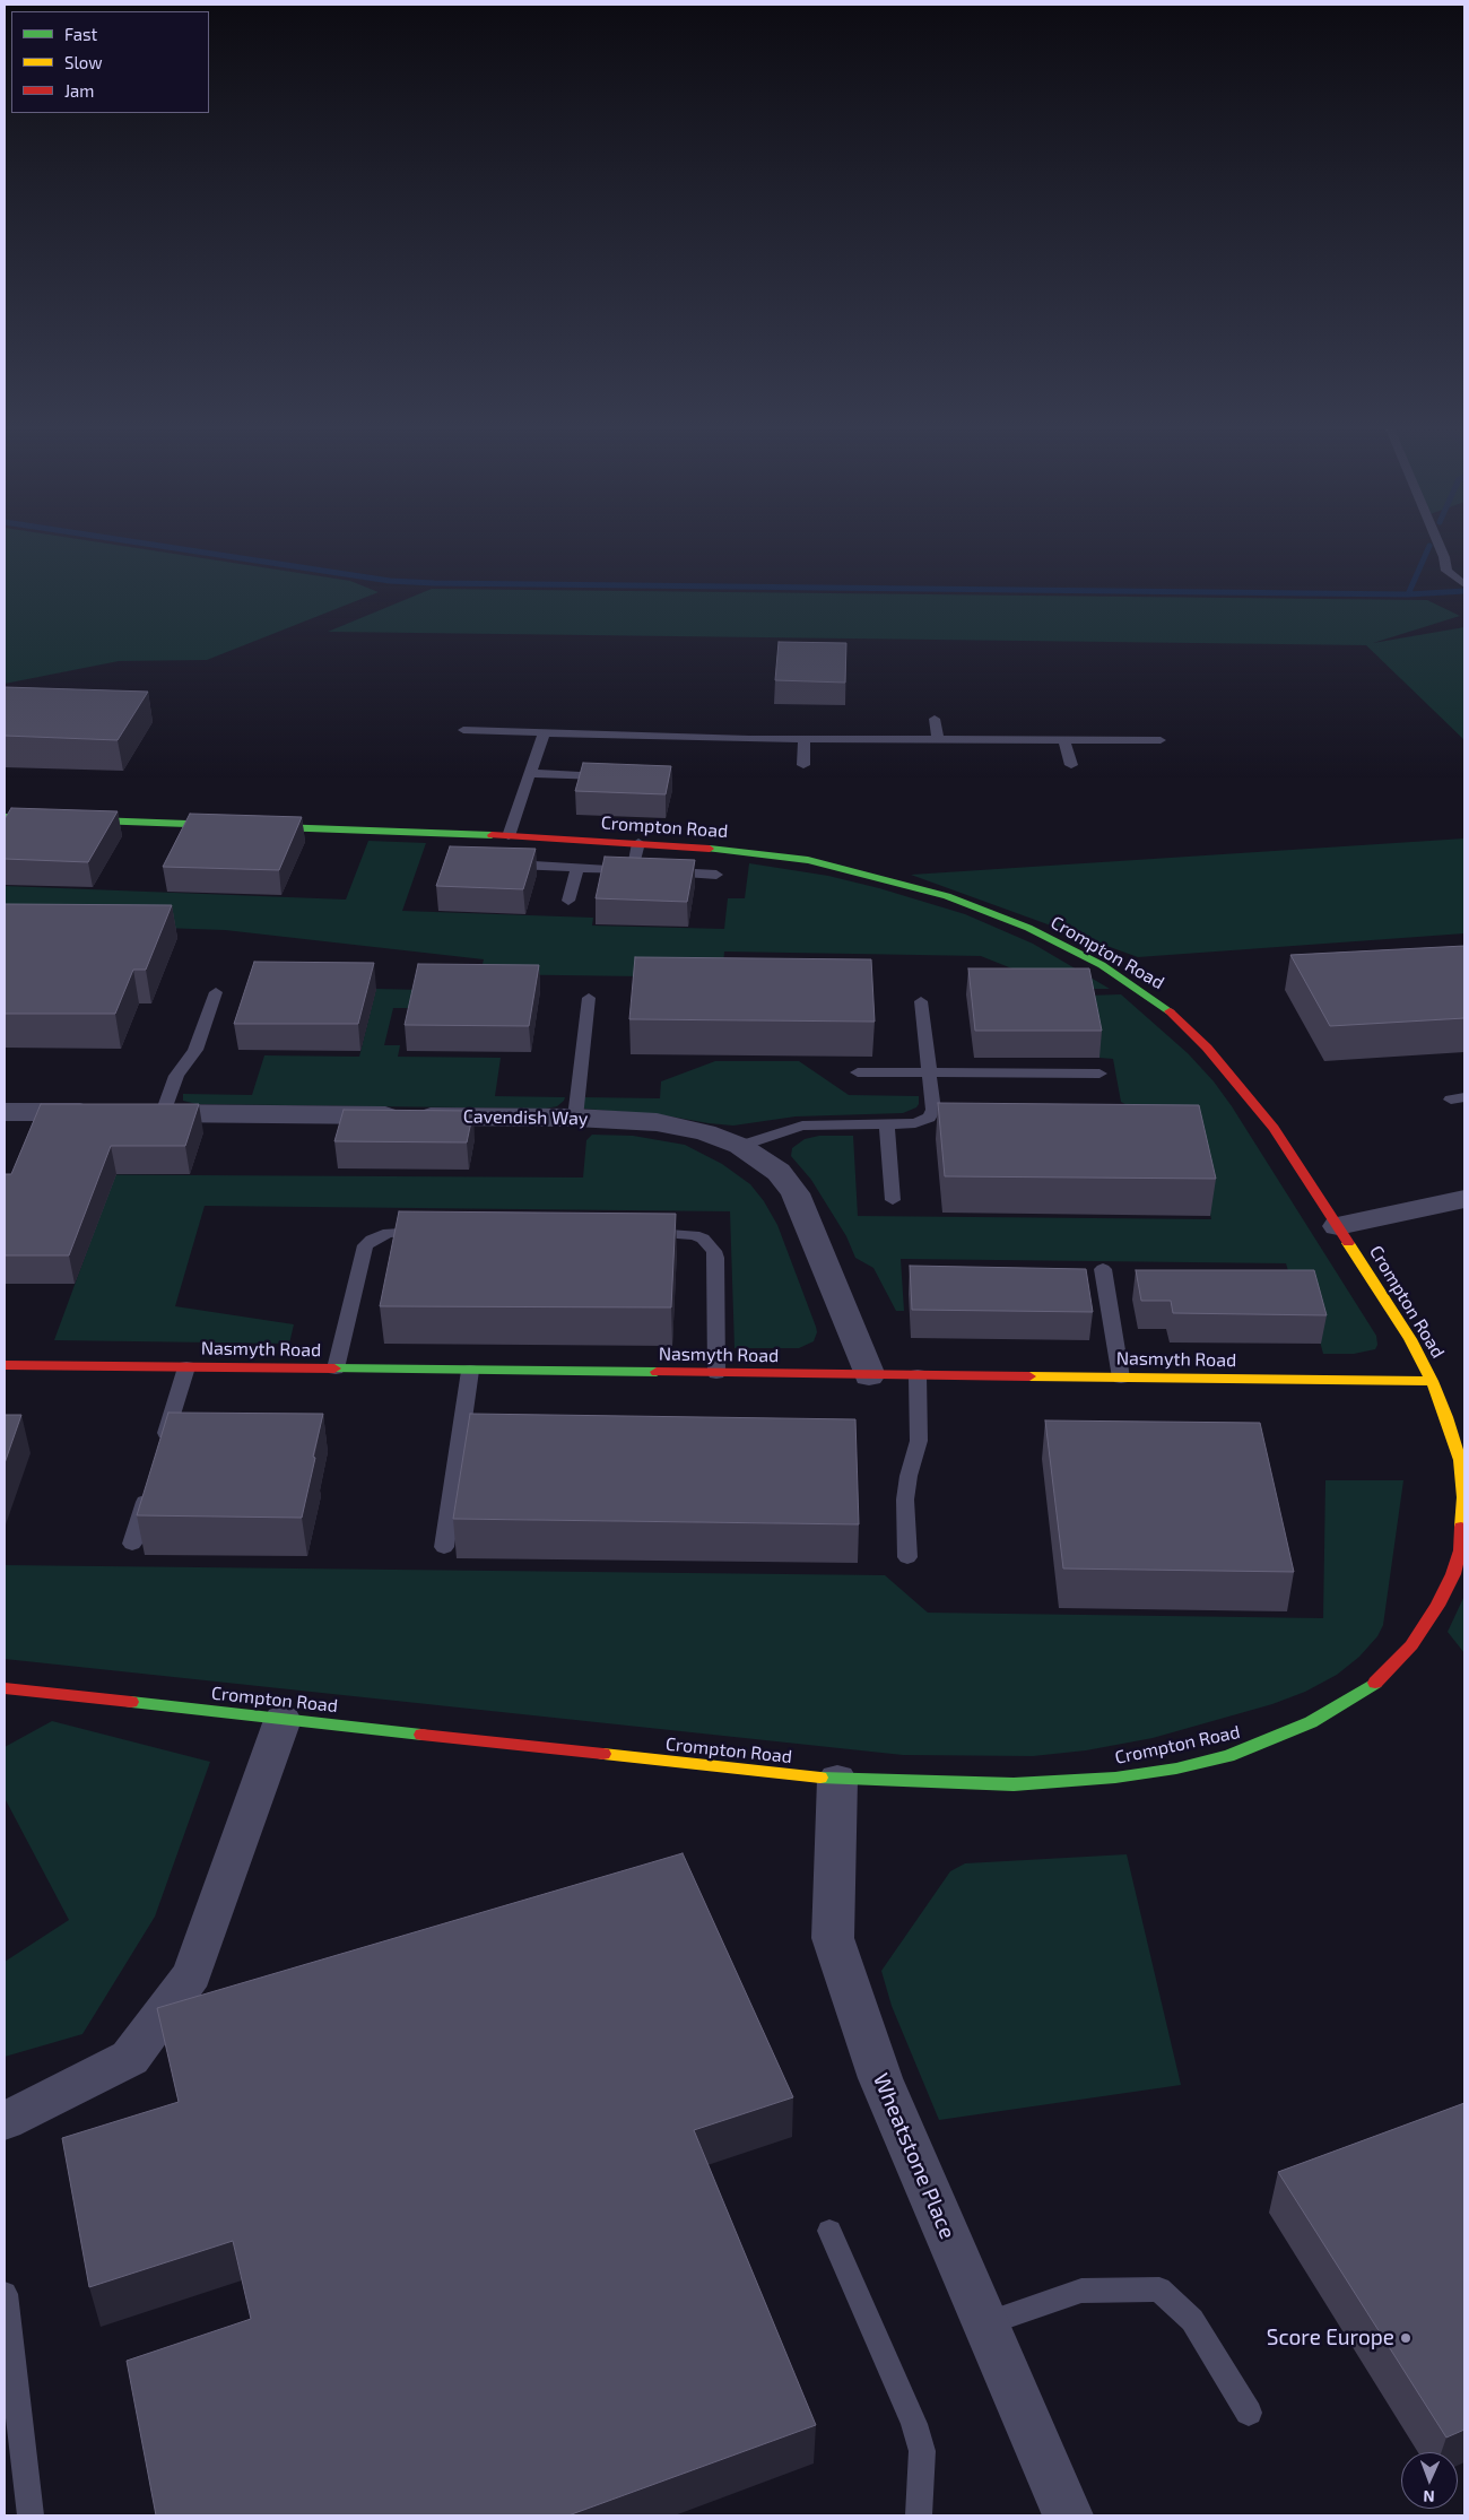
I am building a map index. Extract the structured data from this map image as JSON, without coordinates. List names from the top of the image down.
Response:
{
  "streets": {
    "street": [
      "Crompton Road",
      "Cavendish Way",
      "Nasmyth Road",
      "Wheatstone Place"
    ]
  },
  "crossings": [
    ["Crompton Road", "Nasmyth Road"],
    ["Crompton Road", "Wheatstone Place"],
    ["Cavendish Way", "Nasmyth Road"]
  ],
  "places": ["Score Europe"],
  "legend": ["Fast", "Slow", "Jam"],
  "north": "bottom"
}
